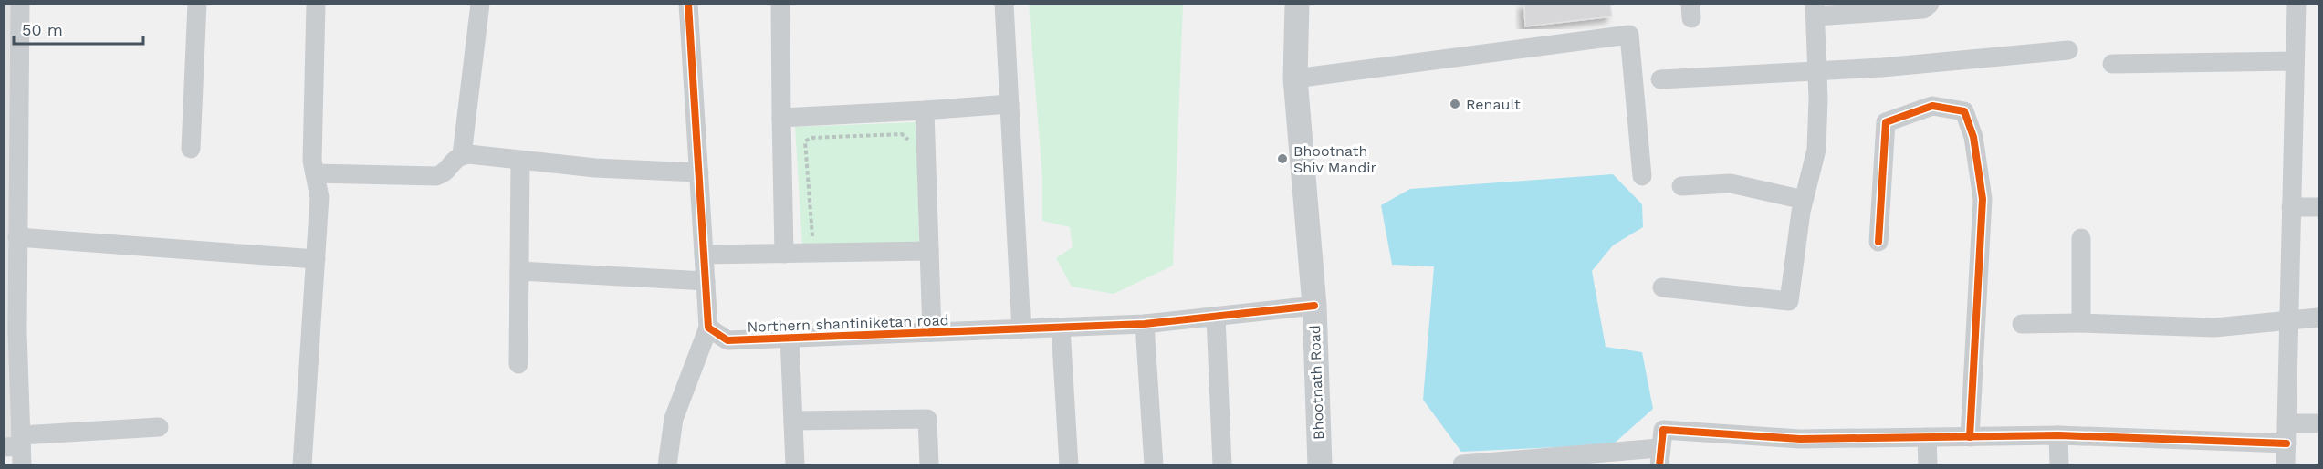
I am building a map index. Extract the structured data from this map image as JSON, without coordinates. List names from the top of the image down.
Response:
{
  "streets": {
    "street": ["Northern shantiniketan road", "Bhootnath Road"]
  },
  "crossings": [
    ["Northern shantiniketan road", "Bhootnath Road"]
  ],
  "places": ["Renault", "Bhootnath Shiv Mandir"],
  "scale_bar": "50 m"
}
